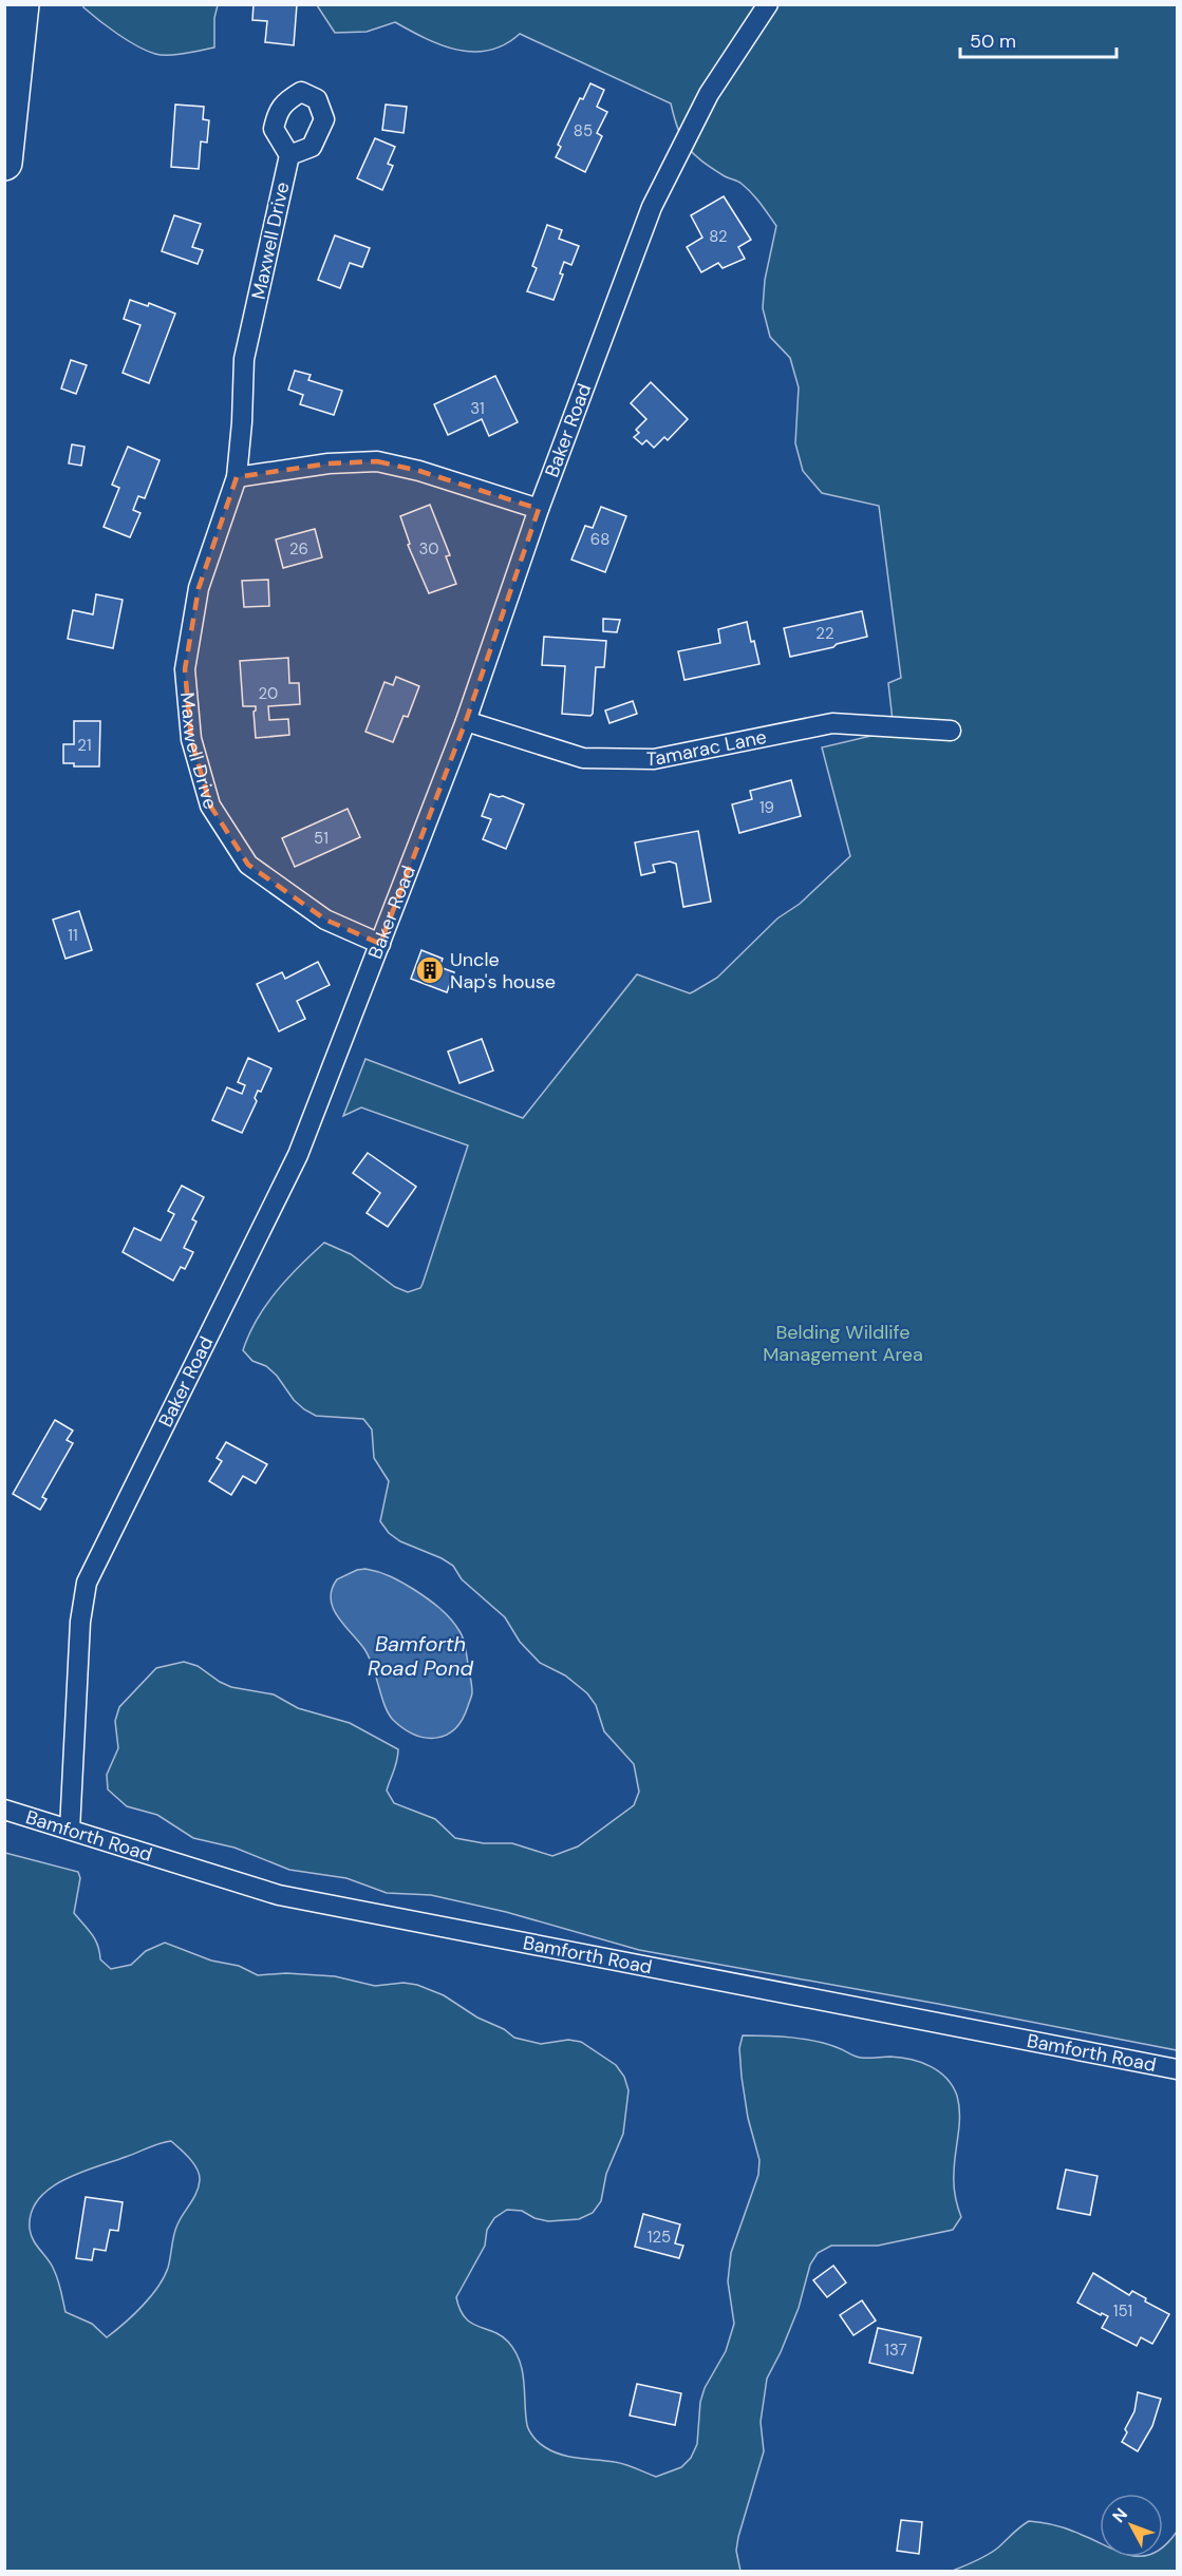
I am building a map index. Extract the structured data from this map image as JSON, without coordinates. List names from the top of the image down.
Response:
{
  "streets": {
    "street": [
      "Maxwell Drive",
      "Baker Road",
      "Tamarac Lane",
      "Bamforth Road"
    ]
  },
  "crossings": [
    ["Maxwell Drive", "Baker Road"],
    ["Baker Road", "Tamarac Lane"],
    ["Baker Road", "Bamforth Road"]
  ],
  "water": ["Bamforth Road Pond"],
  "parks": ["Belding Wildlife Management Area"],
  "places": {
    "building": ["Uncle Nap's house"]
  },
  "house_numbers": [
    "85",
    "82",
    "31",
    "68",
    "26",
    "30",
    "22",
    "20",
    "21",
    "19",
    "51",
    "11",
    "125",
    "151",
    "137"
  ],
  "scale_bar": "50 m",
  "north": "top left"
}
